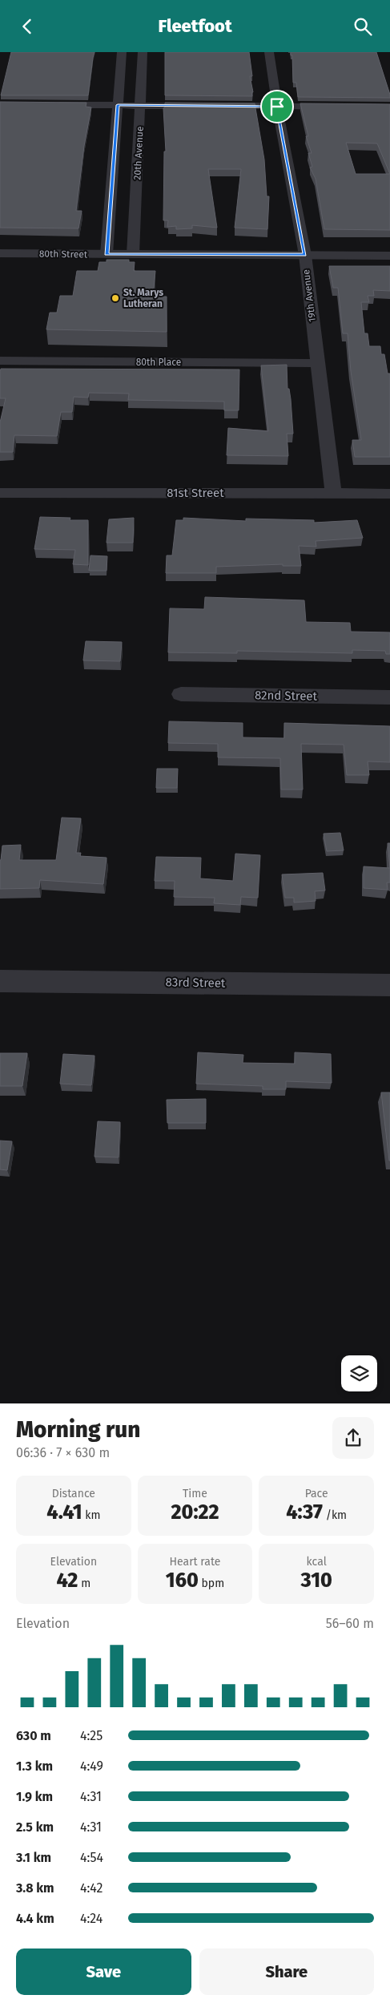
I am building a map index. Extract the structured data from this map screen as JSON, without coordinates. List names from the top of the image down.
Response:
{
  "streets": {
    "street": [
      "20th Avenue",
      "80th Street",
      "19th Avenue",
      "80th Place",
      "81st Street",
      "82nd Street",
      "83rd Street"
    ]
  },
  "crossings": [
    ["20th Avenue", "80th Street"],
    ["80th Street", "19th Avenue"],
    ["19th Avenue", "80th Place"],
    ["19th Avenue", "81st Street"]
  ],
  "places": ["St. Marys Lutheran"],
  "page": {
    "header": "Fleetfoot",
    "heading": ["Morning run", "06:36 · 7 × 630 m"],
    "stats": [
      ["Distance", "4.41 km"],
      ["Time", "20:22"],
      ["Pace", "4:37 /km"],
      ["Elevation", "42 m"],
      ["Heart rate", "160 bpm"],
      ["kcal", "310"]
    ],
    "chart": ["Elevation", "56–60 m"],
    "list": [
      {
        "name": "630 m",
        "note": "4:25"
      },
      {
        "name": "1.3 km",
        "note": "4:49"
      },
      {
        "name": "1.9 km",
        "note": "4:31"
      },
      {
        "name": "2.5 km",
        "note": "4:31"
      },
      {
        "name": "3.1 km",
        "note": "4:54"
      },
      {
        "name": "3.8 km",
        "note": "4:42"
      },
      {
        "name": "4.4 km",
        "note": "4:24"
      }
    ],
    "buttons": ["Save", "Share"]
  }
}
